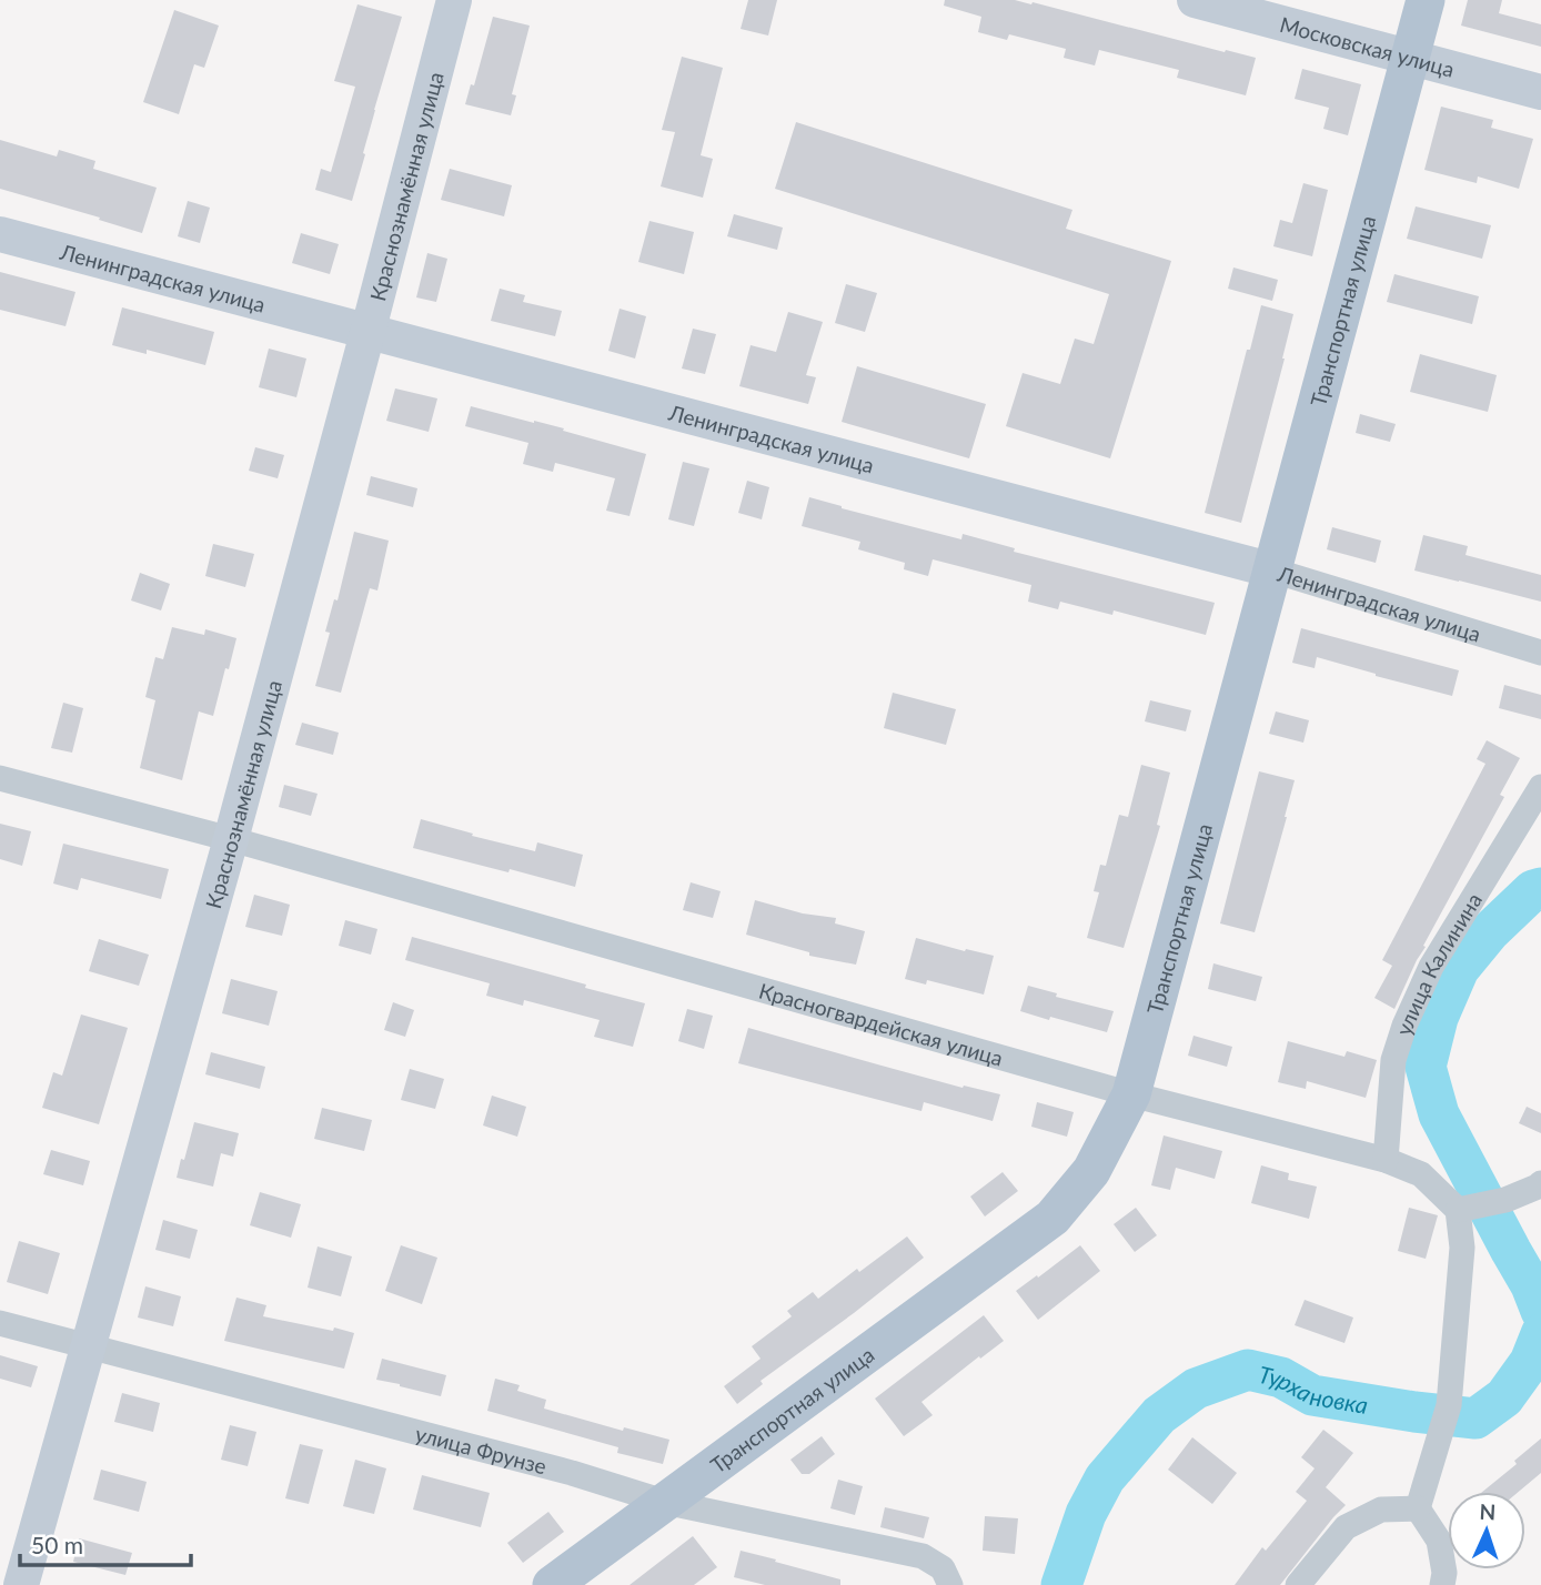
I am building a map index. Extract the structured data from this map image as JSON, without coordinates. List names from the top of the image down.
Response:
{
  "streets": {
    "main road": ["Транспортная улица"],
    "street": [
      "Московская улица",
      "Краснознамённая улица",
      "Ленинградская улица",
      "улица Калинина",
      "Красногвардейская улица",
      "улица Фрунзе"
    ]
  },
  "crossings": [
    ["Московская улица", "Транспортная улица"],
    ["Краснознамённая улица", "Ленинградская улица"],
    ["Краснознамённая улица", "Красногвардейская улица"],
    ["Краснознамённая улица", "улица Фрунзе"],
    ["Ленинградская улица", "Транспортная улица"],
    ["Транспортная улица", "Красногвардейская улица"],
    ["Транспортная улица", "улица Фрунзе"],
    ["улица Калинина", "Красногвардейская улица"]
  ],
  "water": ["Турхановка"],
  "scale_bar": "50 m",
  "north": "top"
}
